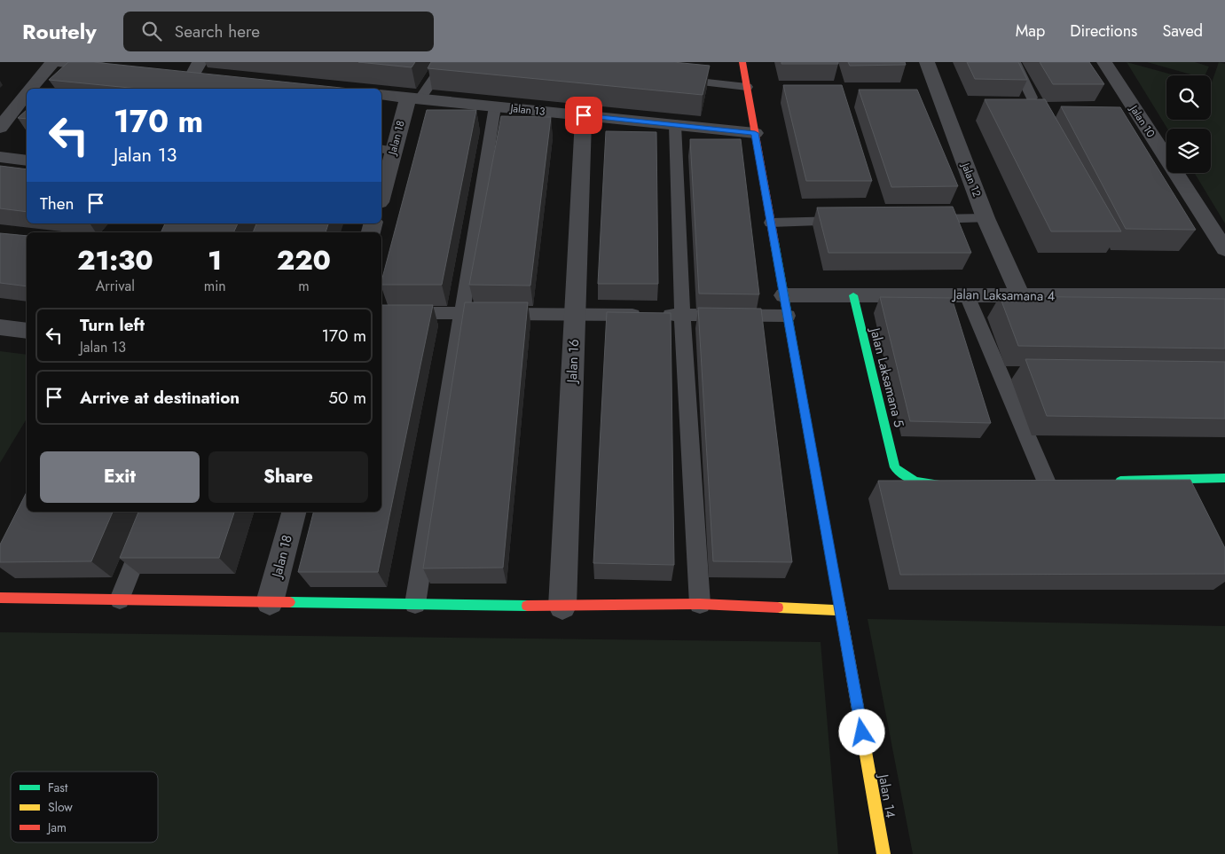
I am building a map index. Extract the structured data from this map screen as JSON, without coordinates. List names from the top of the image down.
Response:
{
  "streets": {
    "street": [
      "Jalan 13",
      "Jalan 10",
      "Jalan 18",
      "Jalan 12",
      "Jalan Laksamana 4",
      "Jalan 16",
      "Jalan Laksamana 5",
      "Jalan 14"
    ]
  },
  "crossings": [
    ["Jalan 13", "Jalan 18"],
    ["Jalan 13", "Jalan 16"],
    ["Jalan 13", "Jalan 14"],
    ["Jalan 12", "Jalan Laksamana 4"],
    ["Jalan Laksamana 4", "Jalan Laksamana 5"],
    ["Jalan Laksamana 4", "Jalan 14"]
  ],
  "legend": ["Fast", "Slow", "Jam"],
  "page": {
    "header": "Routely",
    "search": "Search here",
    "nav": ["Map", "Directions", "Saved"],
    "turn": ["170 m", "Jalan 13"],
    "then": "Then",
    "eta": [
      "21:30",
      "Arrival",
      "1",
      "min",
      "220",
      "m"
    ],
    "list": [
      {
        "name": "Turn left",
        "note": "Jalan 13",
        "value": "170 m"
      },
      {
        "name": "Arrive at destination",
        "value": "50 m"
      }
    ],
    "buttons": ["Exit", "Share"]
  }
}
